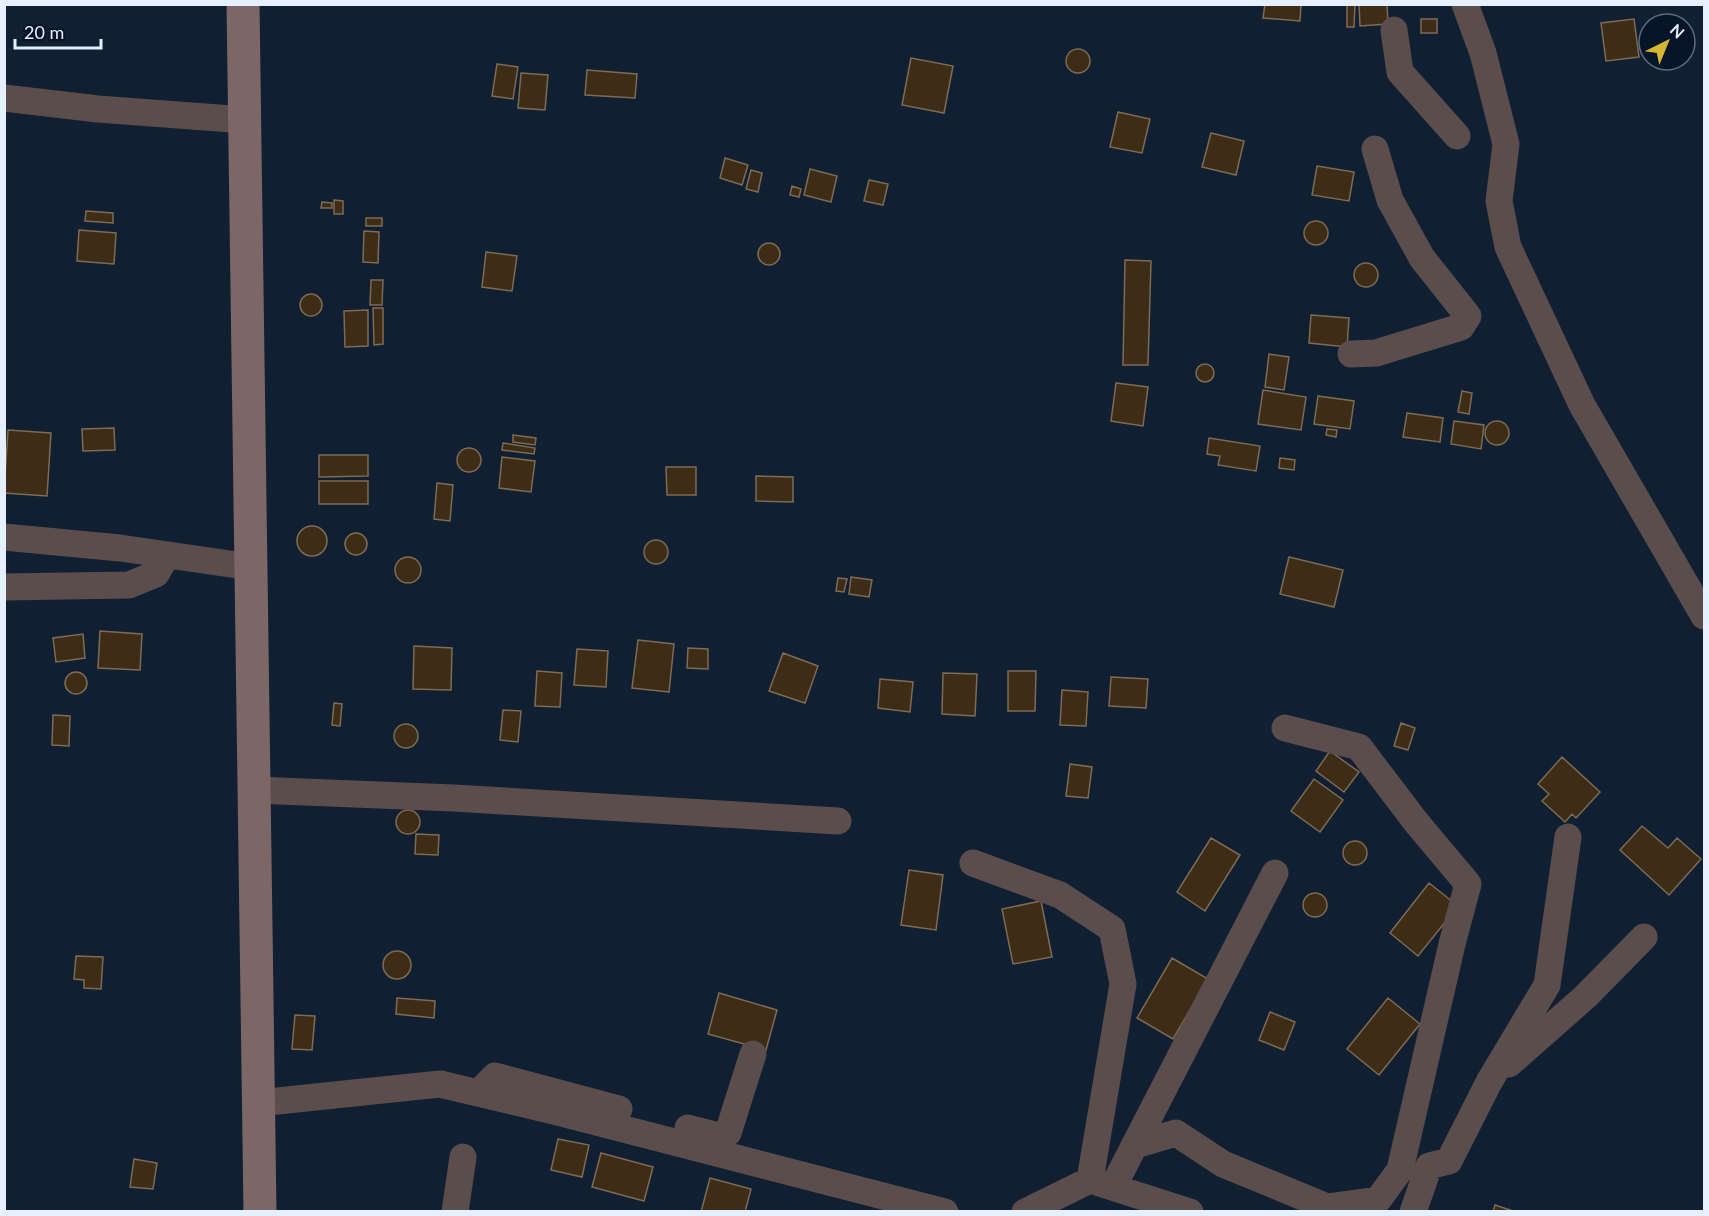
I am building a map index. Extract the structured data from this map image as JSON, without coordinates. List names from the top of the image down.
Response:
{
  "scale_bar": "20 m",
  "north": "top right"
}
